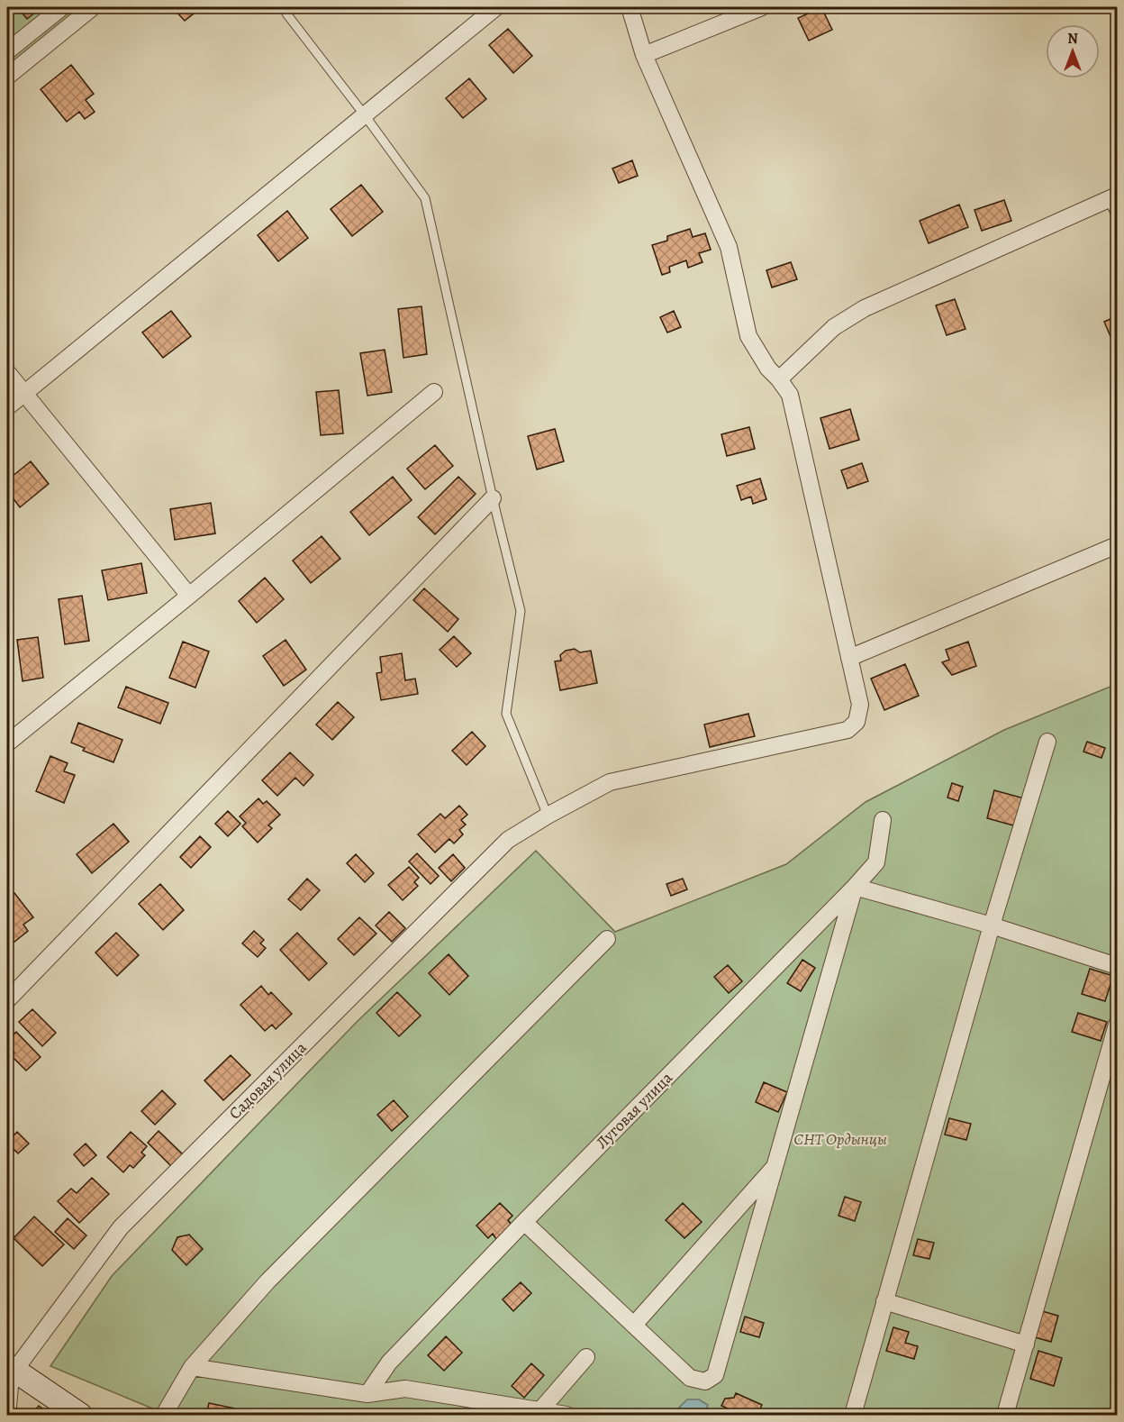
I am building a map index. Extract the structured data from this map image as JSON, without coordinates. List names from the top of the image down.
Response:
{
  "streets": {
    "street": ["Садовая улица", "Луговая улица"]
  },
  "parks": ["СНТ Ордынцы"],
  "north": "top"
}
